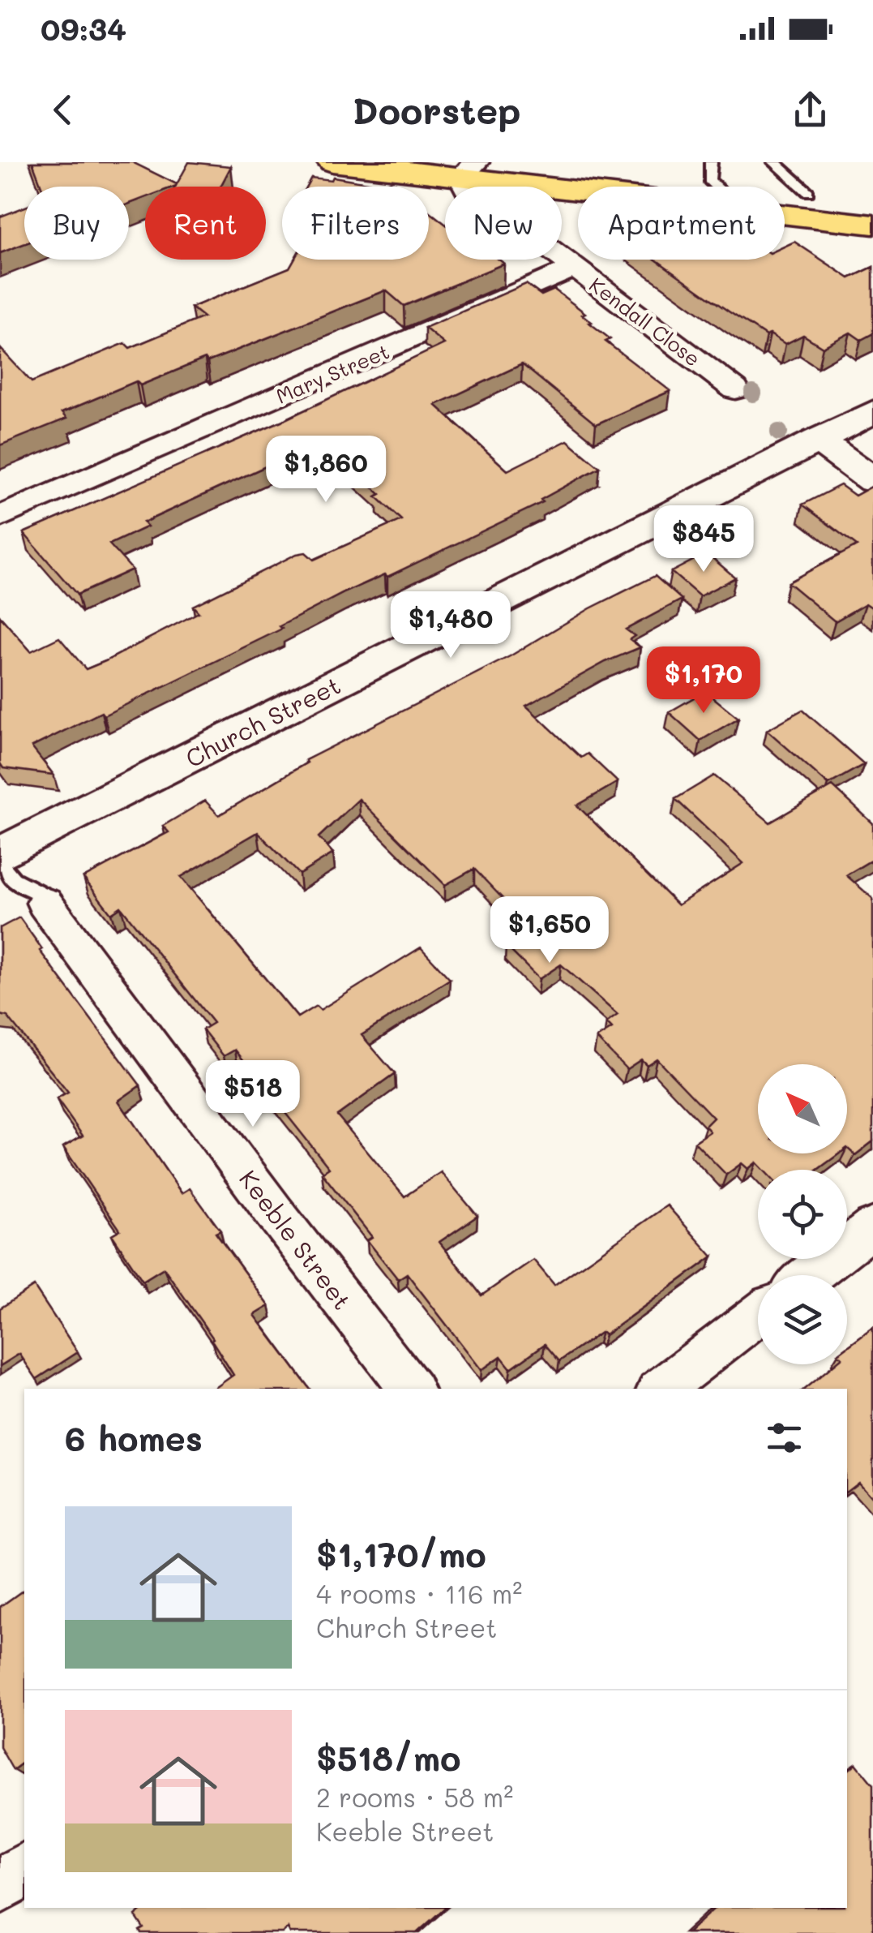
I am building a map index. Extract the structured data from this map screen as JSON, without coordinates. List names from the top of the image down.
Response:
{
  "streets": {
    "street": [
      "Kendall Close",
      "Mary Street",
      "Church Street",
      "Keeble Street"
    ]
  },
  "crossings": [
    ["Kendall Close", "Mary Street"]
  ],
  "north": "top left",
  "page": {
    "status": "09:34",
    "header": "Doorstep",
    "chip": [
      "Buy",
      "Rent",
      "Filters",
      "New",
      "Apartment"
    ],
    "price": [
      "$1,860",
      "$845",
      "$1,480",
      "$1,170",
      "$1,650",
      "$518"
    ],
    "heading": "6 homes",
    "list": [
      {
        "name": "$1,170/mo",
        "note": "4 rooms · 116 m² · Church Street"
      },
      {
        "name": "$518/mo",
        "note": "2 rooms · 58 m² · Keeble Street"
      }
    ]
  }
}
